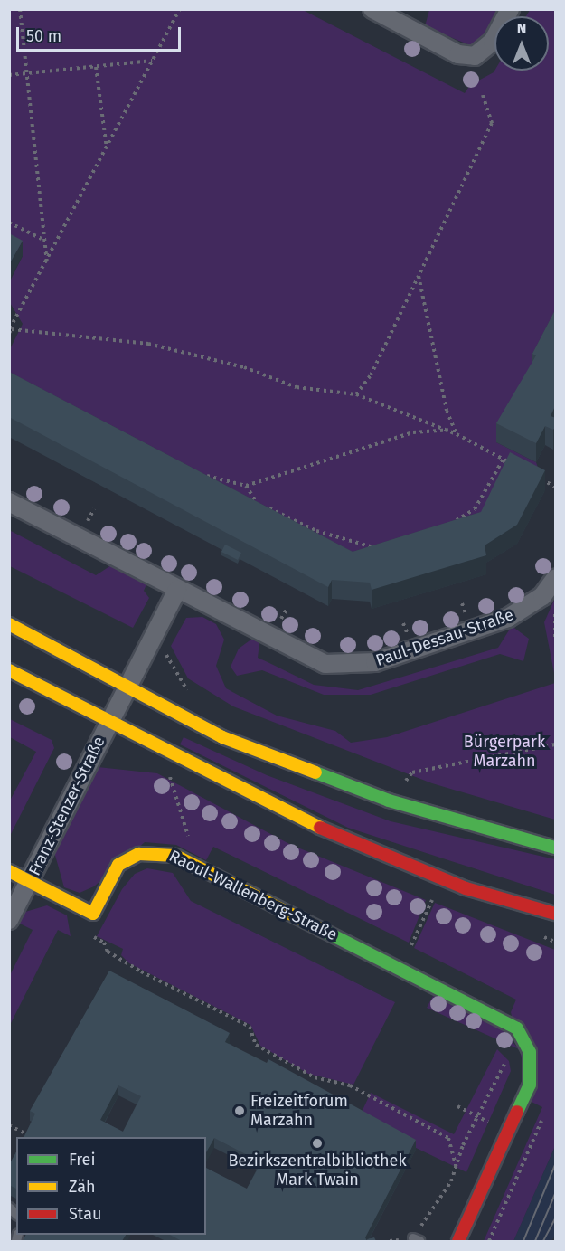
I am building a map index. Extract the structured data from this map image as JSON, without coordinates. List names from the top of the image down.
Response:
{
  "streets": {
    "main road": ["Raoul-Wallenberg-Straße"],
    "street": ["Paul-Dessau-Straße", "Franz-Stenzer-Straße"]
  },
  "crossings": [
    ["Franz-Stenzer-Straße", "Raoul-Wallenberg-Straße"]
  ],
  "parks": ["Bürgerpark Marzahn"],
  "places": ["Freizeitforum Marzahn", "Bezirkszentralbibliothek Mark Twain"],
  "legend": ["Frei", "Zäh", "Stau"],
  "scale_bar": "50 m",
  "north": "top"
}
